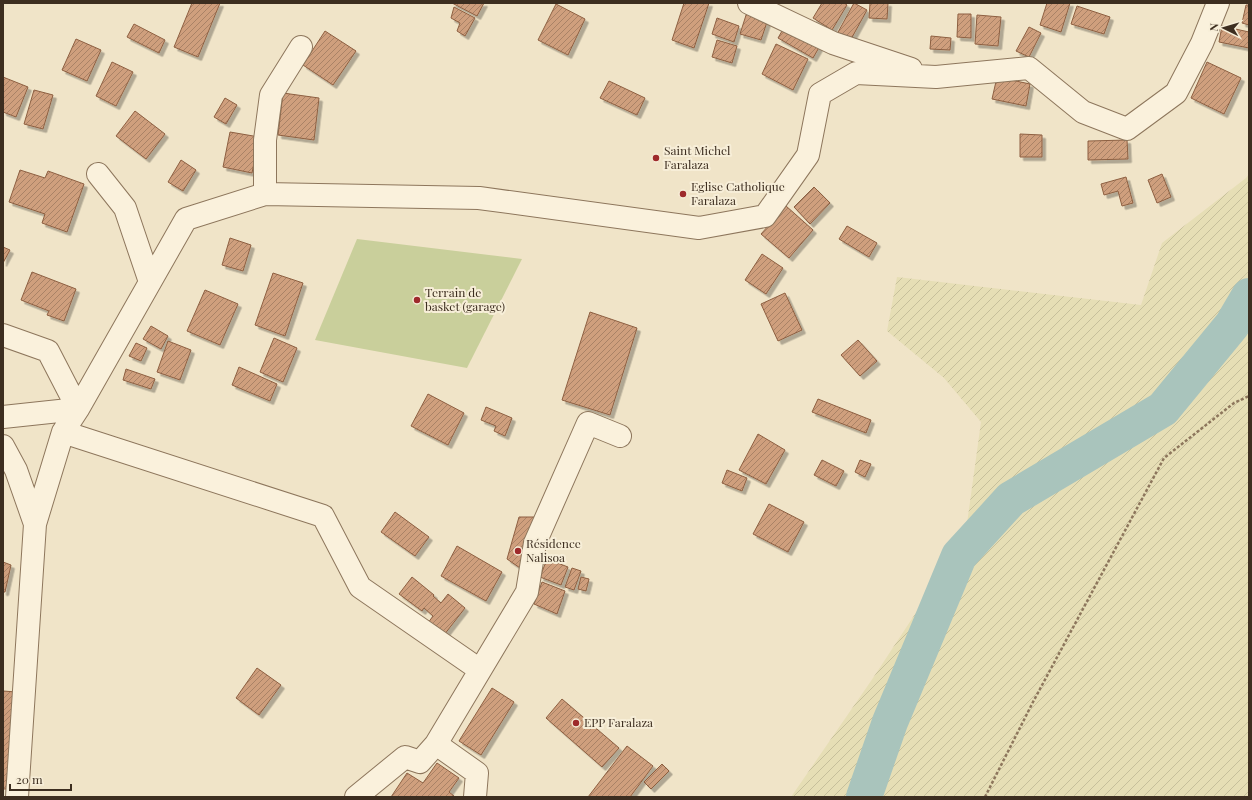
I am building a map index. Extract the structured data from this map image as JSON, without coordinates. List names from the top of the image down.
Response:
{
  "places": [
    "Saint Michel Faralaza",
    "Eglise Catholique Faralaza",
    "Terrain de basket (garage)",
    "Résidence Nalisoa",
    "EPP Faralaza"
  ],
  "scale_bar": "20 m",
  "north": "left"
}
